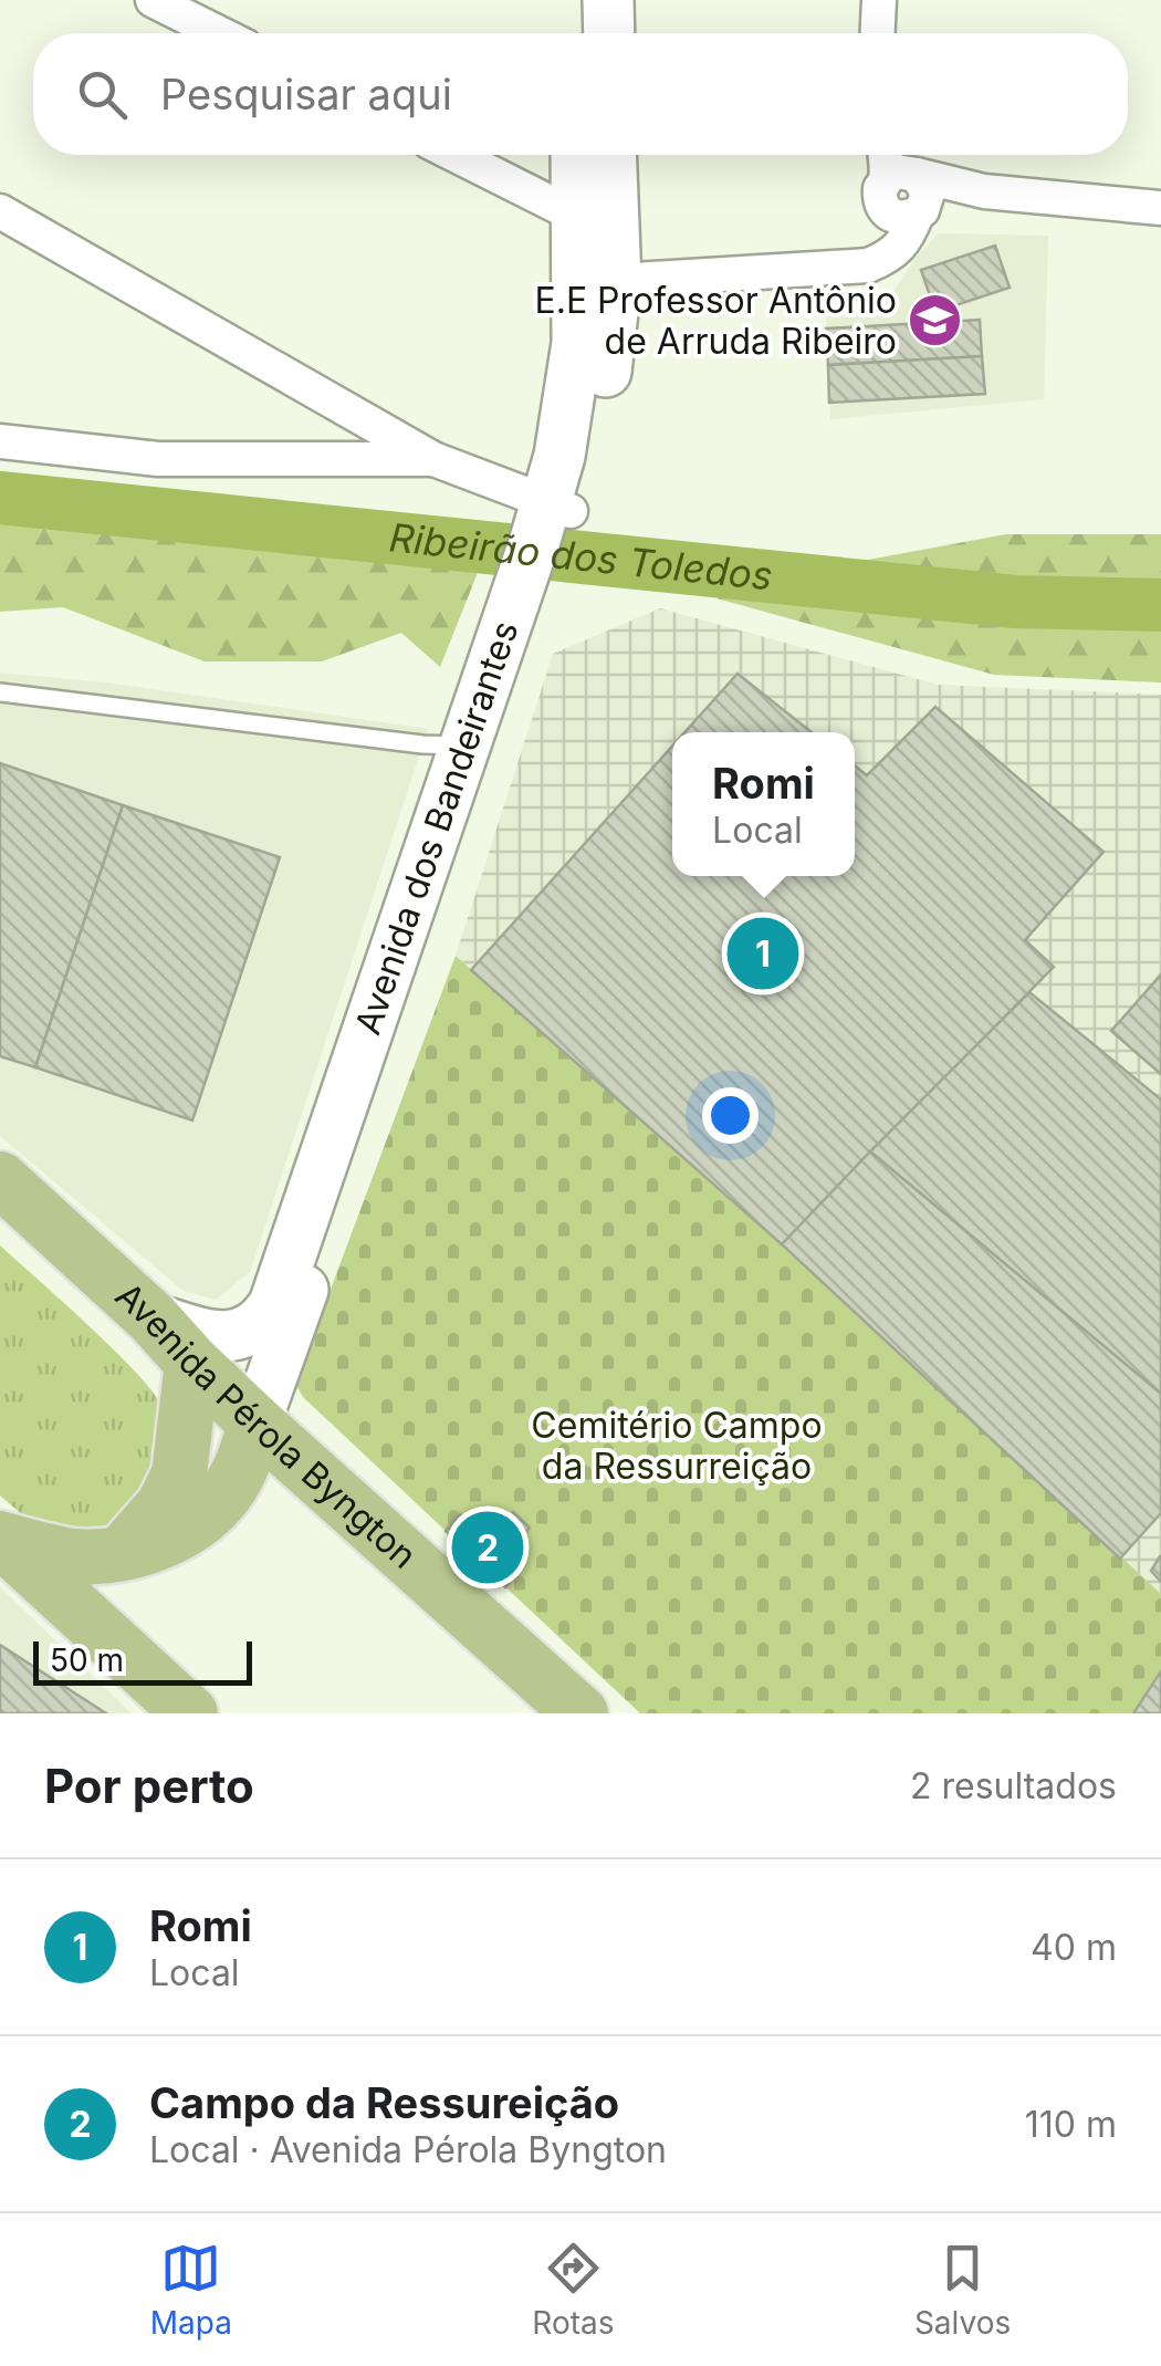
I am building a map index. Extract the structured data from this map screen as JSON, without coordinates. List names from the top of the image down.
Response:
{
  "streets": {
    "main road": ["Avenida dos Bandeirantes", "Avenida Pérola Byngton"]
  },
  "crossings": [
    ["Avenida dos Bandeirantes", "Avenida Pérola Byngton"]
  ],
  "water": ["Ribeirão dos Toledos"],
  "parks": ["Cemitério Campo da Ressurreição"],
  "places": {
    "school or university": ["E.E Professor Antônio de Arruda Ribeiro"]
  },
  "scale_bar": "50 m",
  "page": {
    "search": "Pesquisar aqui",
    "popup": ["Romi", "Local"],
    "pins": ["1", "2"],
    "scale": "50 m",
    "heading": ["Por perto", "2 resultados"],
    "list": [
      {
        "mark": "1",
        "name": "Romi",
        "note": "Local",
        "value": "40 m"
      },
      {
        "mark": "2",
        "name": "Campo da Ressureição",
        "note": "Local · Avenida Pérola Byngton",
        "value": "110 m"
      }
    ],
    "nav": ["Mapa", "Rotas", "Salvos"]
  }
}
